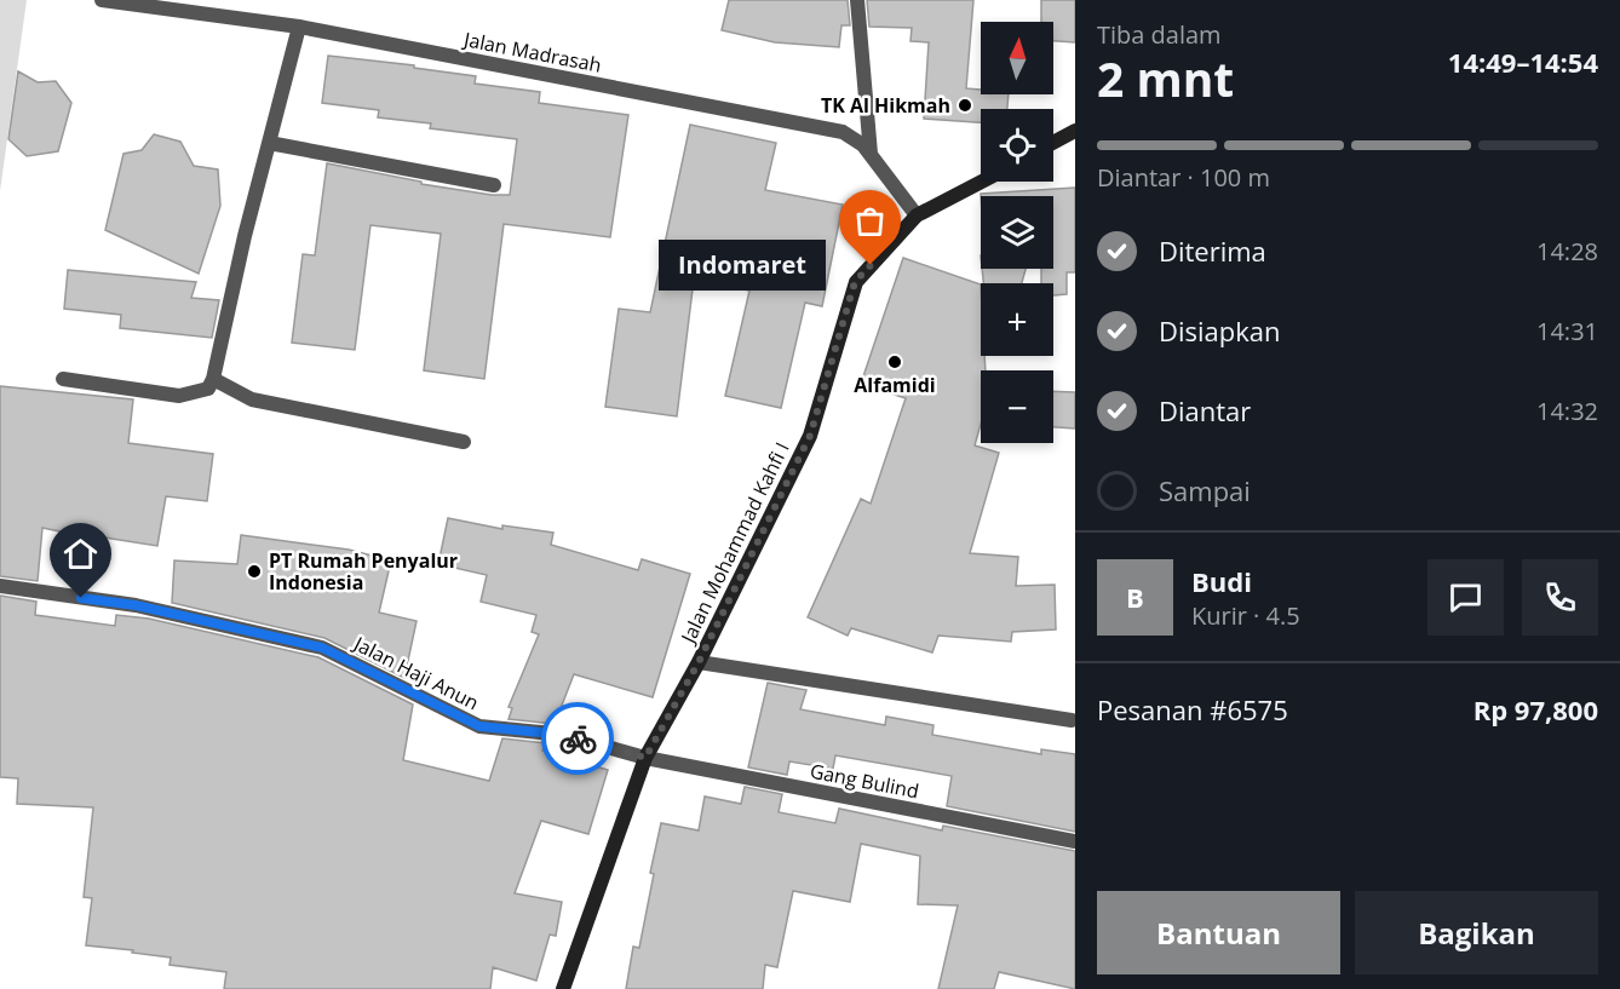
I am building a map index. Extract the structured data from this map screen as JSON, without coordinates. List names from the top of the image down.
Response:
{
  "streets": {
    "main road": ["Jalan Mohammad Kahfi I"],
    "street": ["Jalan Madrasah", "Jalan Haji Anun", "Gang Bulind"]
  },
  "crossings": [
    ["Jalan Madrasah", "Jalan Mohammad Kahfi I"],
    ["Jalan Mohammad Kahfi I", "Jalan Haji Anun"],
    ["Jalan Mohammad Kahfi I", "Gang Bulind"],
    ["Jalan Haji Anun", "Gang Bulind"]
  ],
  "places": [
    "TK Al Hikmah",
    "Indomaret",
    "Alfamidi",
    "PT Rumah Penyalur Indonesia"
  ],
  "north": "top",
  "page": {
    "heading": ["2 mnt", "Tiba dalam", "14:49–14:54"],
    "panel": [
      "Budi",
      "Kurir · 4.5",
      "Pesanan #6575",
      "Rp 97,800"
    ],
    "map_buttons": ["+", "−"],
    "bar": "Diantar · 100 m",
    "list": [
      ["Diterima", "14:28"],
      ["Disiapkan", "14:31"],
      ["Diantar", "14:32"],
      "Sampai"
    ],
    "bubble": "Indomaret",
    "round": "B",
    "buttons": ["Bantuan", "Bagikan"]
  }
}
